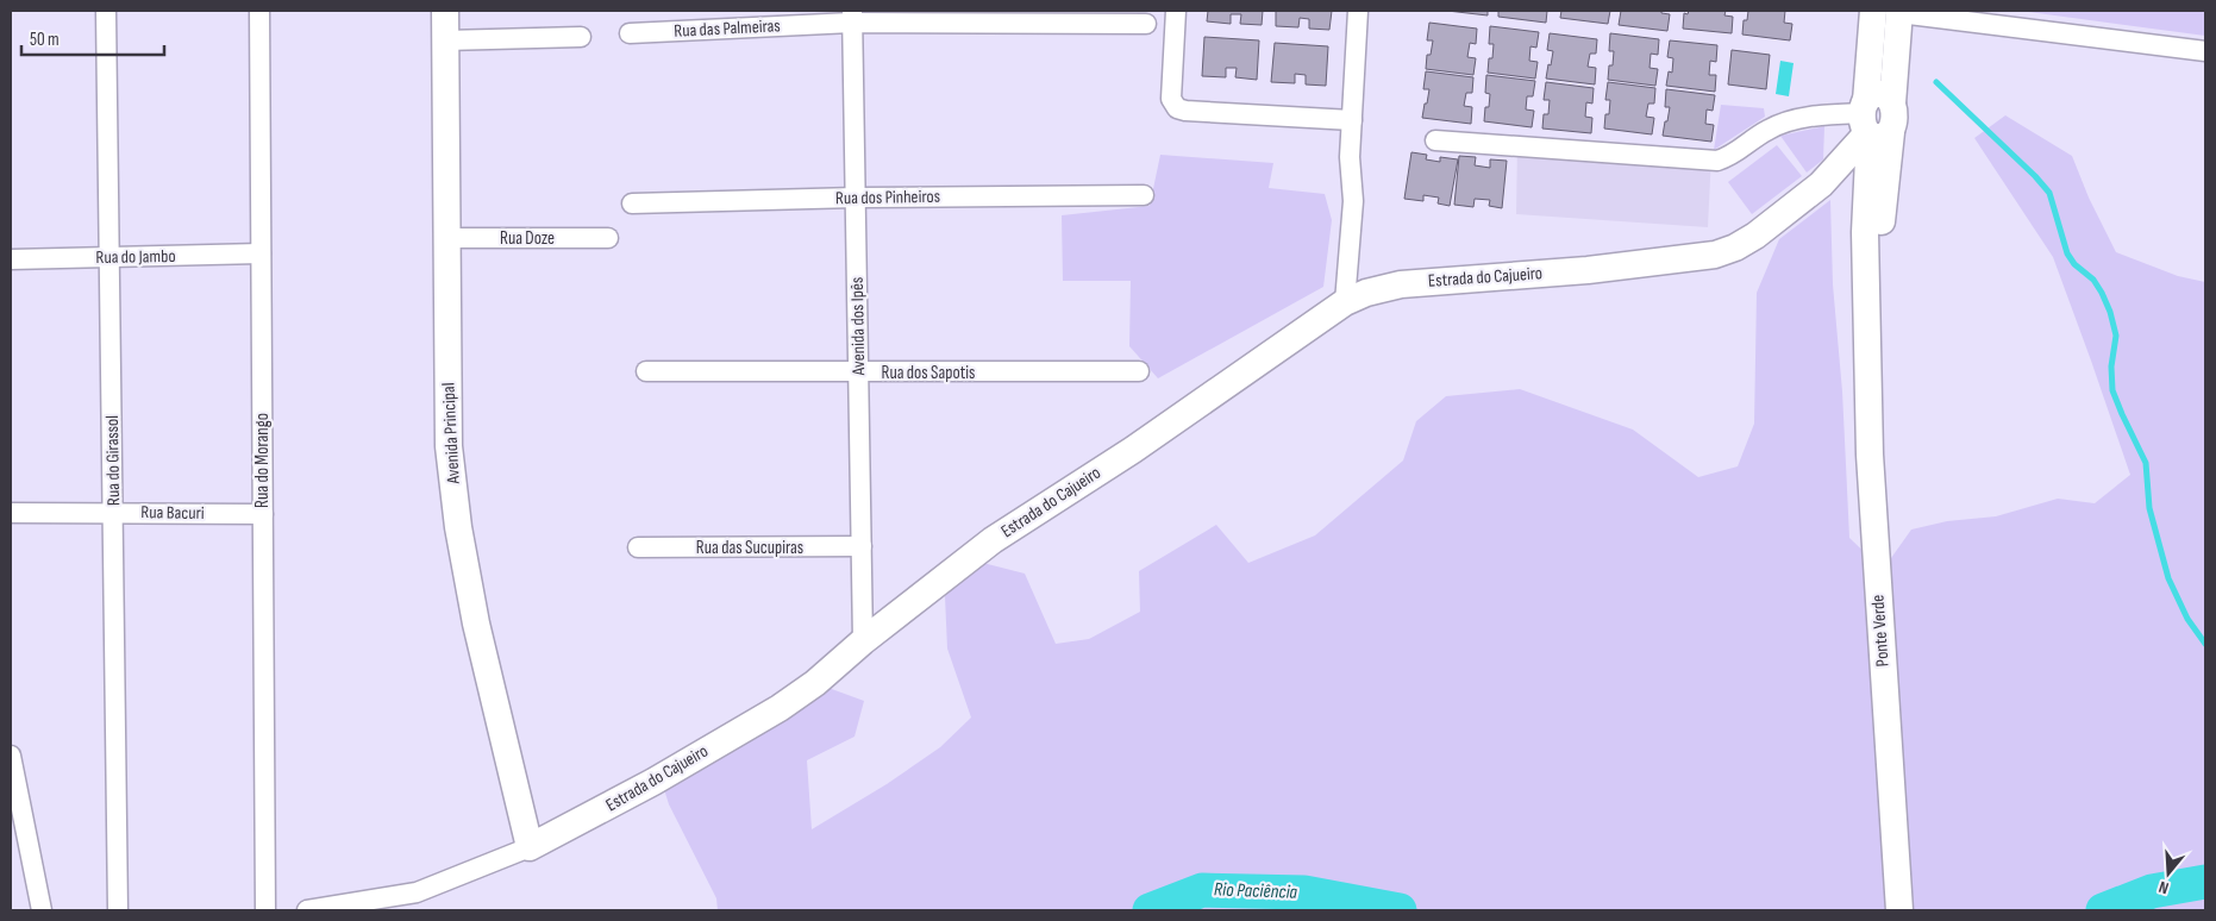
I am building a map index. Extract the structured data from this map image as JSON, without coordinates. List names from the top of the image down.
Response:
{
  "streets": {
    "street": [
      "Rua das Palmeiras",
      "Rua dos Pinheiros",
      "Rua Doze",
      "Rua do Jambo",
      "Estrada do Cajueiro",
      "Avenida dos Ipês",
      "Rua dos Sapotis",
      "Avenida Principal",
      "Rua do Girassol",
      "Rua do Morango",
      "Rua Bacuri",
      "Rua das Sucupiras",
      "Ponte Verde"
    ]
  },
  "crossings": [
    ["Rua das Palmeiras", "Avenida dos Ipês"],
    ["Rua dos Pinheiros", "Avenida dos Ipês"],
    ["Rua Doze", "Avenida Principal"],
    ["Rua do Jambo", "Rua do Girassol"],
    ["Rua do Jambo", "Rua do Morango"],
    ["Estrada do Cajueiro", "Avenida dos Ipês"],
    ["Estrada do Cajueiro", "Avenida Principal"],
    ["Estrada do Cajueiro", "Ponte Verde"],
    ["Avenida dos Ipês", "Rua dos Sapotis"],
    ["Avenida dos Ipês", "Rua das Sucupiras"],
    ["Rua do Girassol", "Rua Bacuri"],
    ["Rua do Morango", "Rua Bacuri"]
  ],
  "water": ["Rio Paciência"],
  "scale_bar": "50 m",
  "north": "bottom"
}
